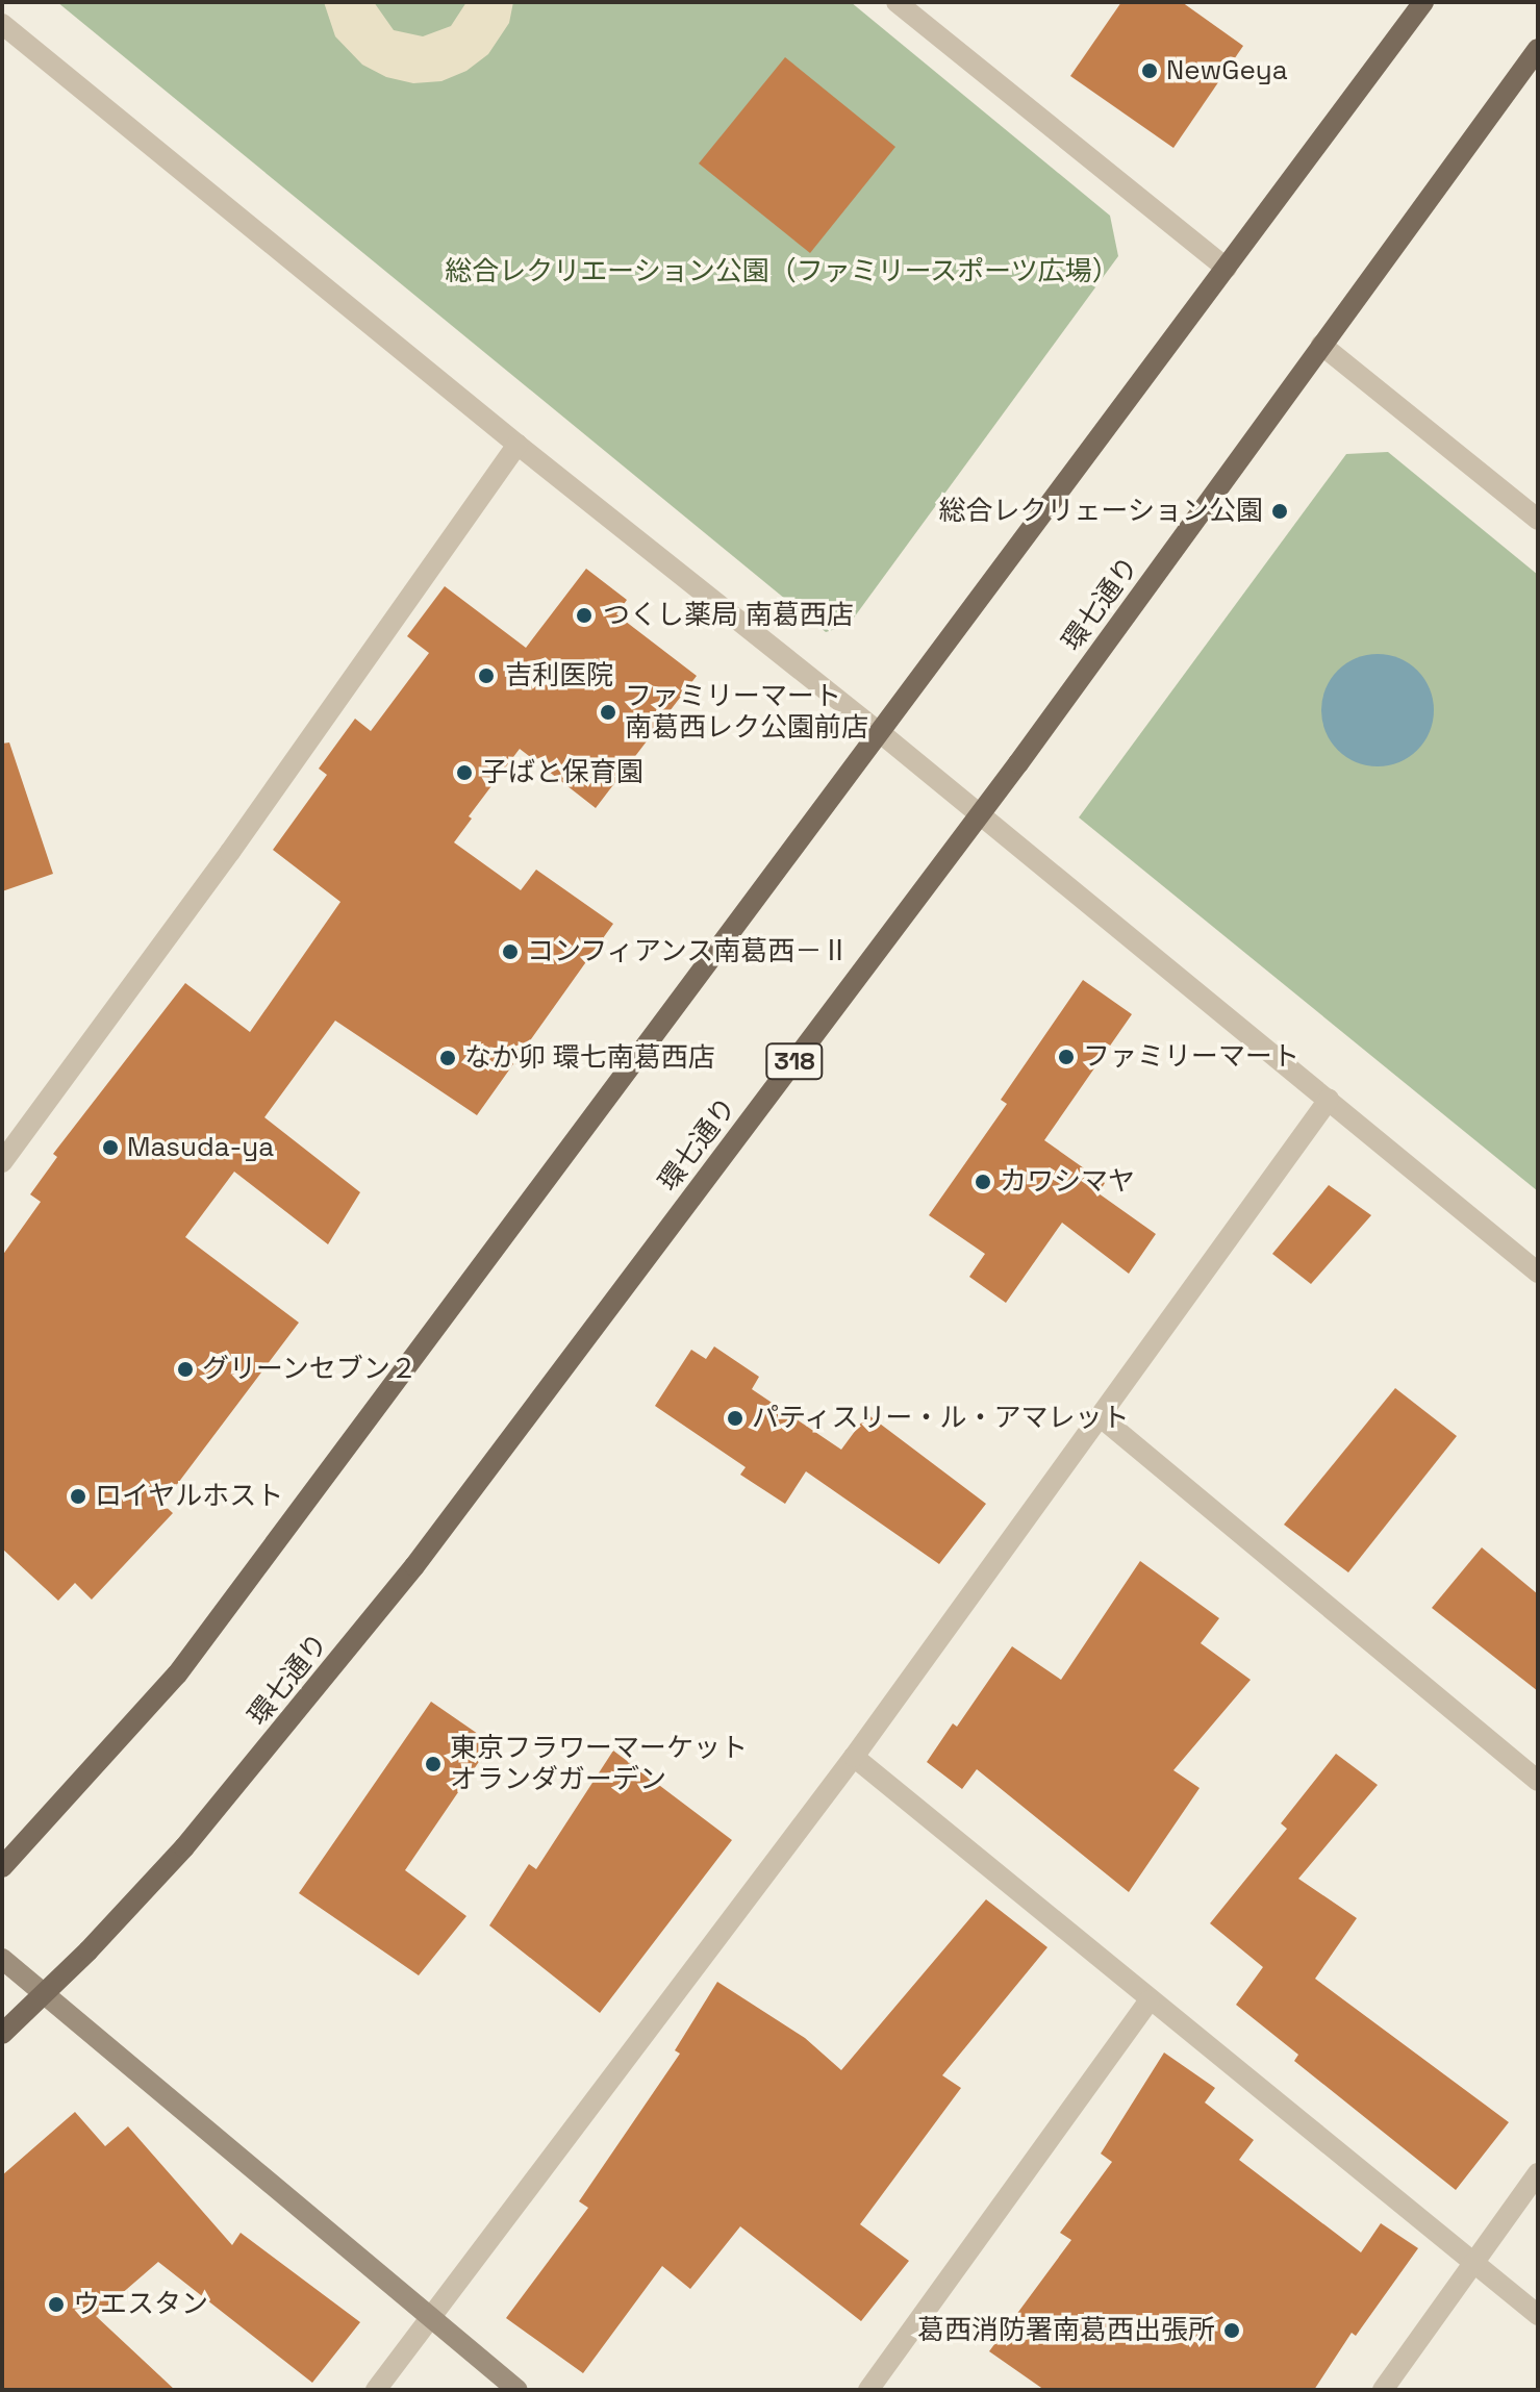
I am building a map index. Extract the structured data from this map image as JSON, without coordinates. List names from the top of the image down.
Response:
{
  "streets": {
    "main road": ["環七通り", "318"]
  },
  "parks": ["総合レクリエーション公園（ファミリースポーツ広場）"],
  "places": [
    "NewGeya",
    "総合レクリェーション公園",
    "つくし薬局 南葛西店",
    "吉利医院",
    "ファミリーマート 南葛西レク公園前店",
    "子ばと保育園",
    "コンフィアンス南葛西－Ⅱ",
    "ファミリーマート",
    "なか卯 環七南葛西店",
    "Masuda-ya",
    "カワシマヤ",
    "グリーンセブン２",
    "パティスリー・ル・アマレット",
    "ロイヤルホスト",
    "東京フラワーマーケット オランダガーデン",
    "ウエスタン",
    "葛西消防署南葛西出張所"
  ]
}
